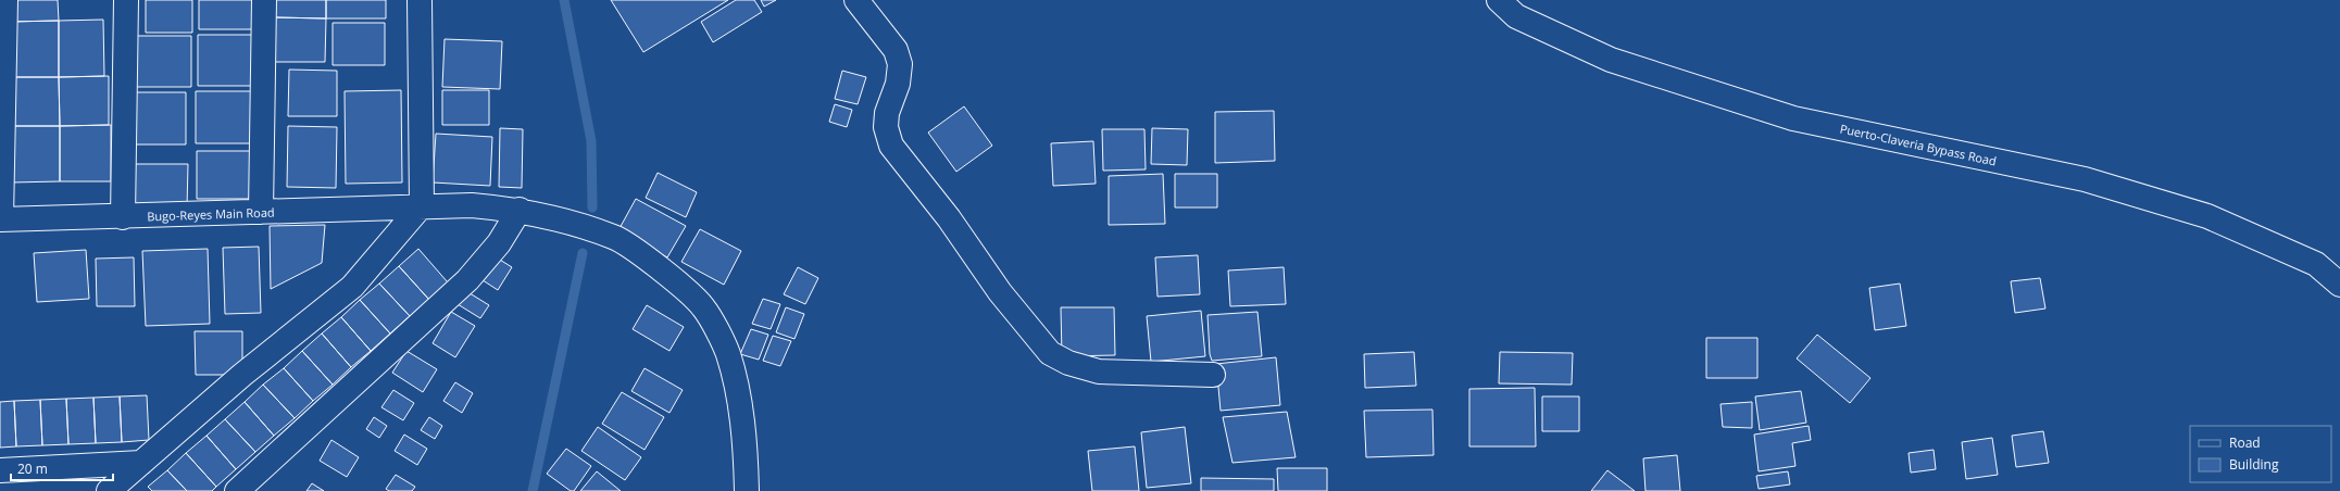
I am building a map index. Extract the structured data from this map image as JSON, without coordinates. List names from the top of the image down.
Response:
{
  "streets": {
    "street": ["Puerto-Claveria Bypass Road", "Bugo-Reyes Main Road"]
  },
  "legend": ["Road", "Building"],
  "scale_bar": "20 m"
}
